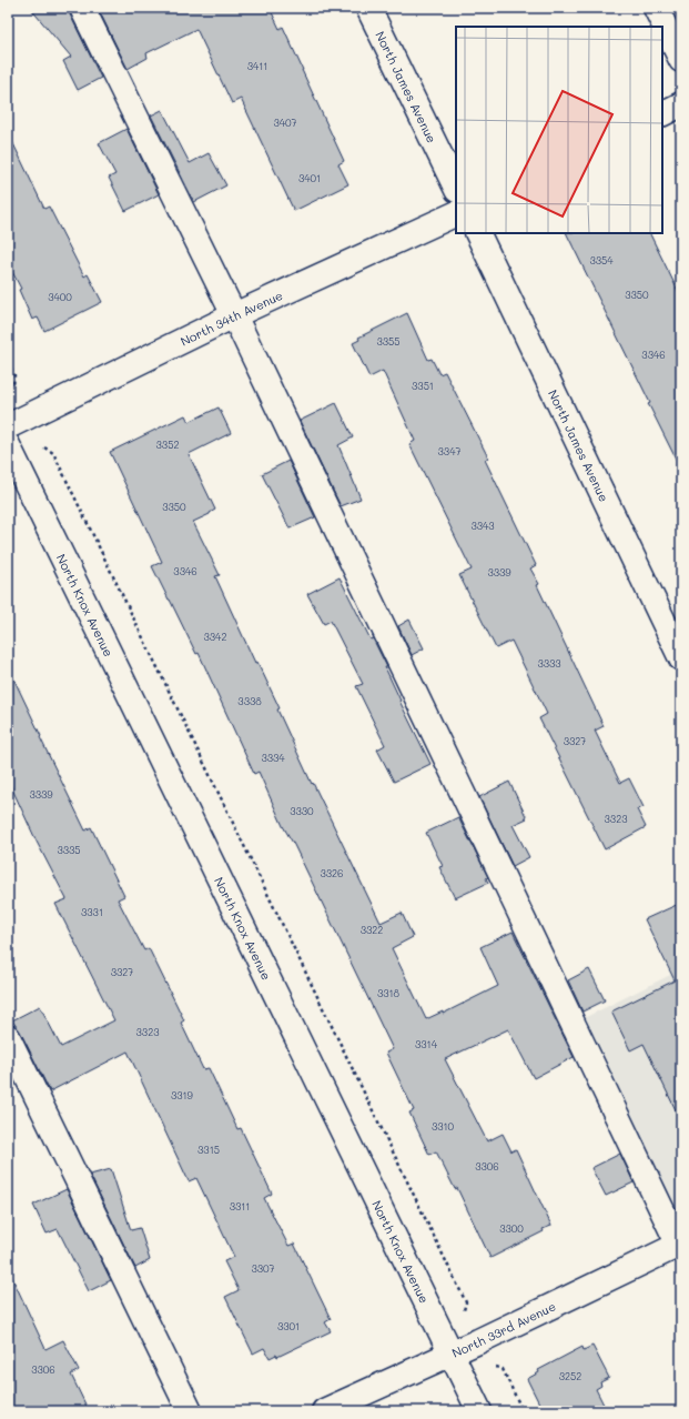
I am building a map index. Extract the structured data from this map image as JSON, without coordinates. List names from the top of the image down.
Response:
{
  "streets": {
    "street": [
      "North James Avenue",
      "North 34th Avenue",
      "North Knox Avenue",
      "North 33rd Avenue"
    ]
  },
  "crossings": [
    ["North Knox Avenue", "North 33rd Avenue"]
  ],
  "house_numbers": [
    "3411",
    "3407",
    "3401",
    "3354",
    "3350",
    "3400",
    "3355",
    "3346",
    "3351",
    "3352",
    "3347",
    "3350",
    "3343",
    "3346",
    "3339",
    "3342",
    "3333",
    "3338",
    "3327",
    "3334",
    "3339",
    "3330",
    "3323",
    "3335",
    "3326",
    "3331",
    "3322",
    "3327",
    "3318",
    "3323",
    "3314",
    "3319",
    "3310",
    "3315",
    "3306",
    "3311",
    "3300",
    "3307",
    "3301",
    "3306",
    "3252"
  ]
}
